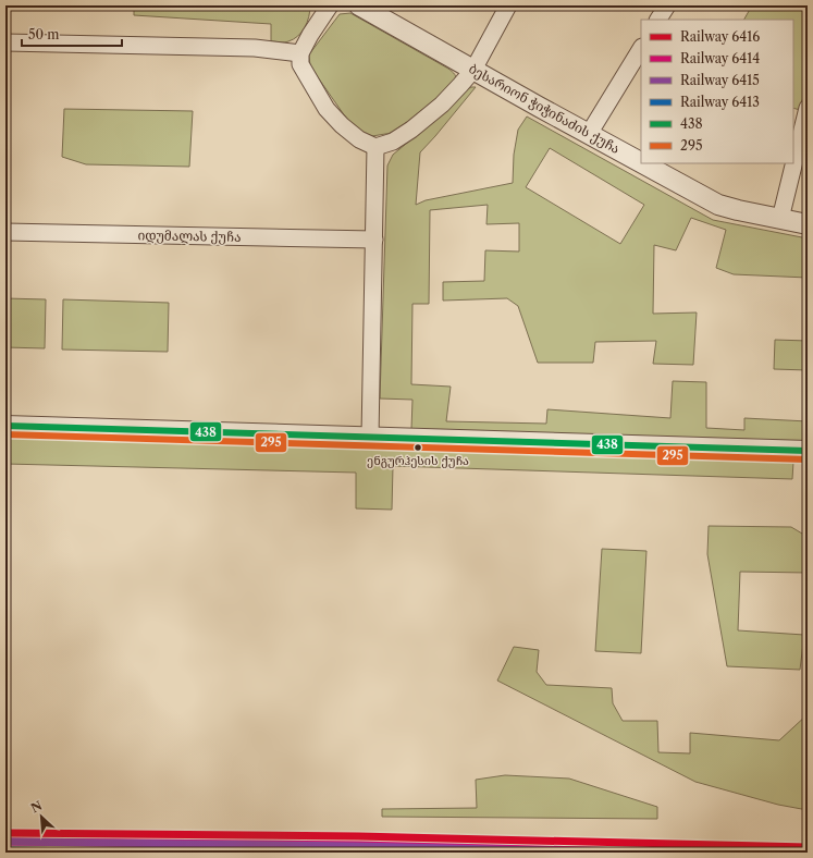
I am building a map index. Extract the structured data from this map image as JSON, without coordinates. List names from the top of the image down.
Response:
{
  "streets": {
    "street": ["ბესარიონ ჭიჭინაძის ქუჩა", "იდუმალას ქუჩა"]
  },
  "places": ["ენგურჰესის ქუჩა"],
  "lines": [
    "transit line 438",
    "transit line 295",
    "rail line 6416",
    "rail line 6414",
    "rail line 6415",
    "rail line 6413"
  ],
  "legend": [
    "Railway 6416",
    "Railway 6414",
    "Railway 6415",
    "Railway 6413",
    "438",
    "295"
  ],
  "scale_bar": "50 m",
  "north": "top left"
}
